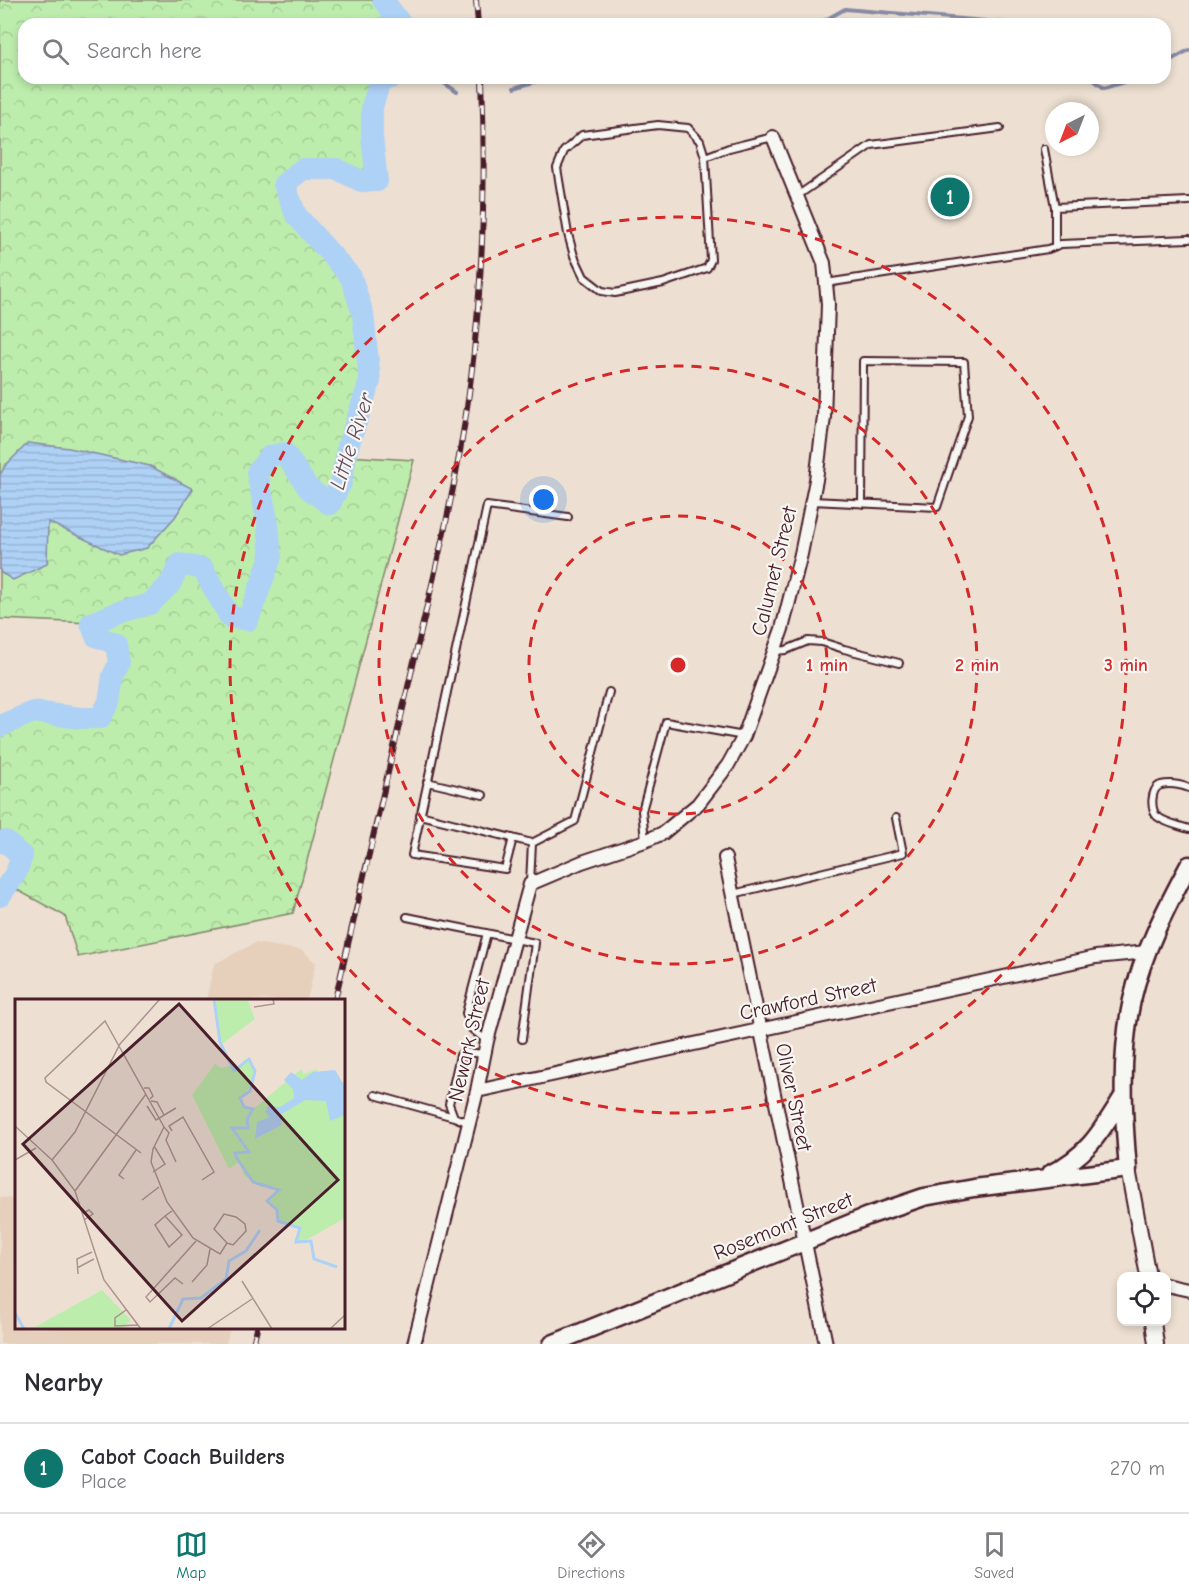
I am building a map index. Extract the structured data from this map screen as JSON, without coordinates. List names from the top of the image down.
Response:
{
  "streets": {
    "main road": ["Rosemont Street"],
    "street": [
      "Calumet Street",
      "Crawford Street",
      "Newark Street",
      "Oliver Street"
    ]
  },
  "crossings": [
    ["Crawford Street", "Newark Street"],
    ["Crawford Street", "Oliver Street"],
    ["Oliver Street", "Rosemont Street"]
  ],
  "water": ["Little River"],
  "north": "bottom left",
  "page": {
    "search": "Search here",
    "pins": "1",
    "heading": "Nearby",
    "list": [
      {
        "mark": "1",
        "name": "Cabot Coach Builders",
        "note": "Place",
        "value": "270 m"
      }
    ],
    "nav": ["Map", "Directions", "Saved"]
  },
  "rings": ["1 min", "2 min", "3 min"]
}
